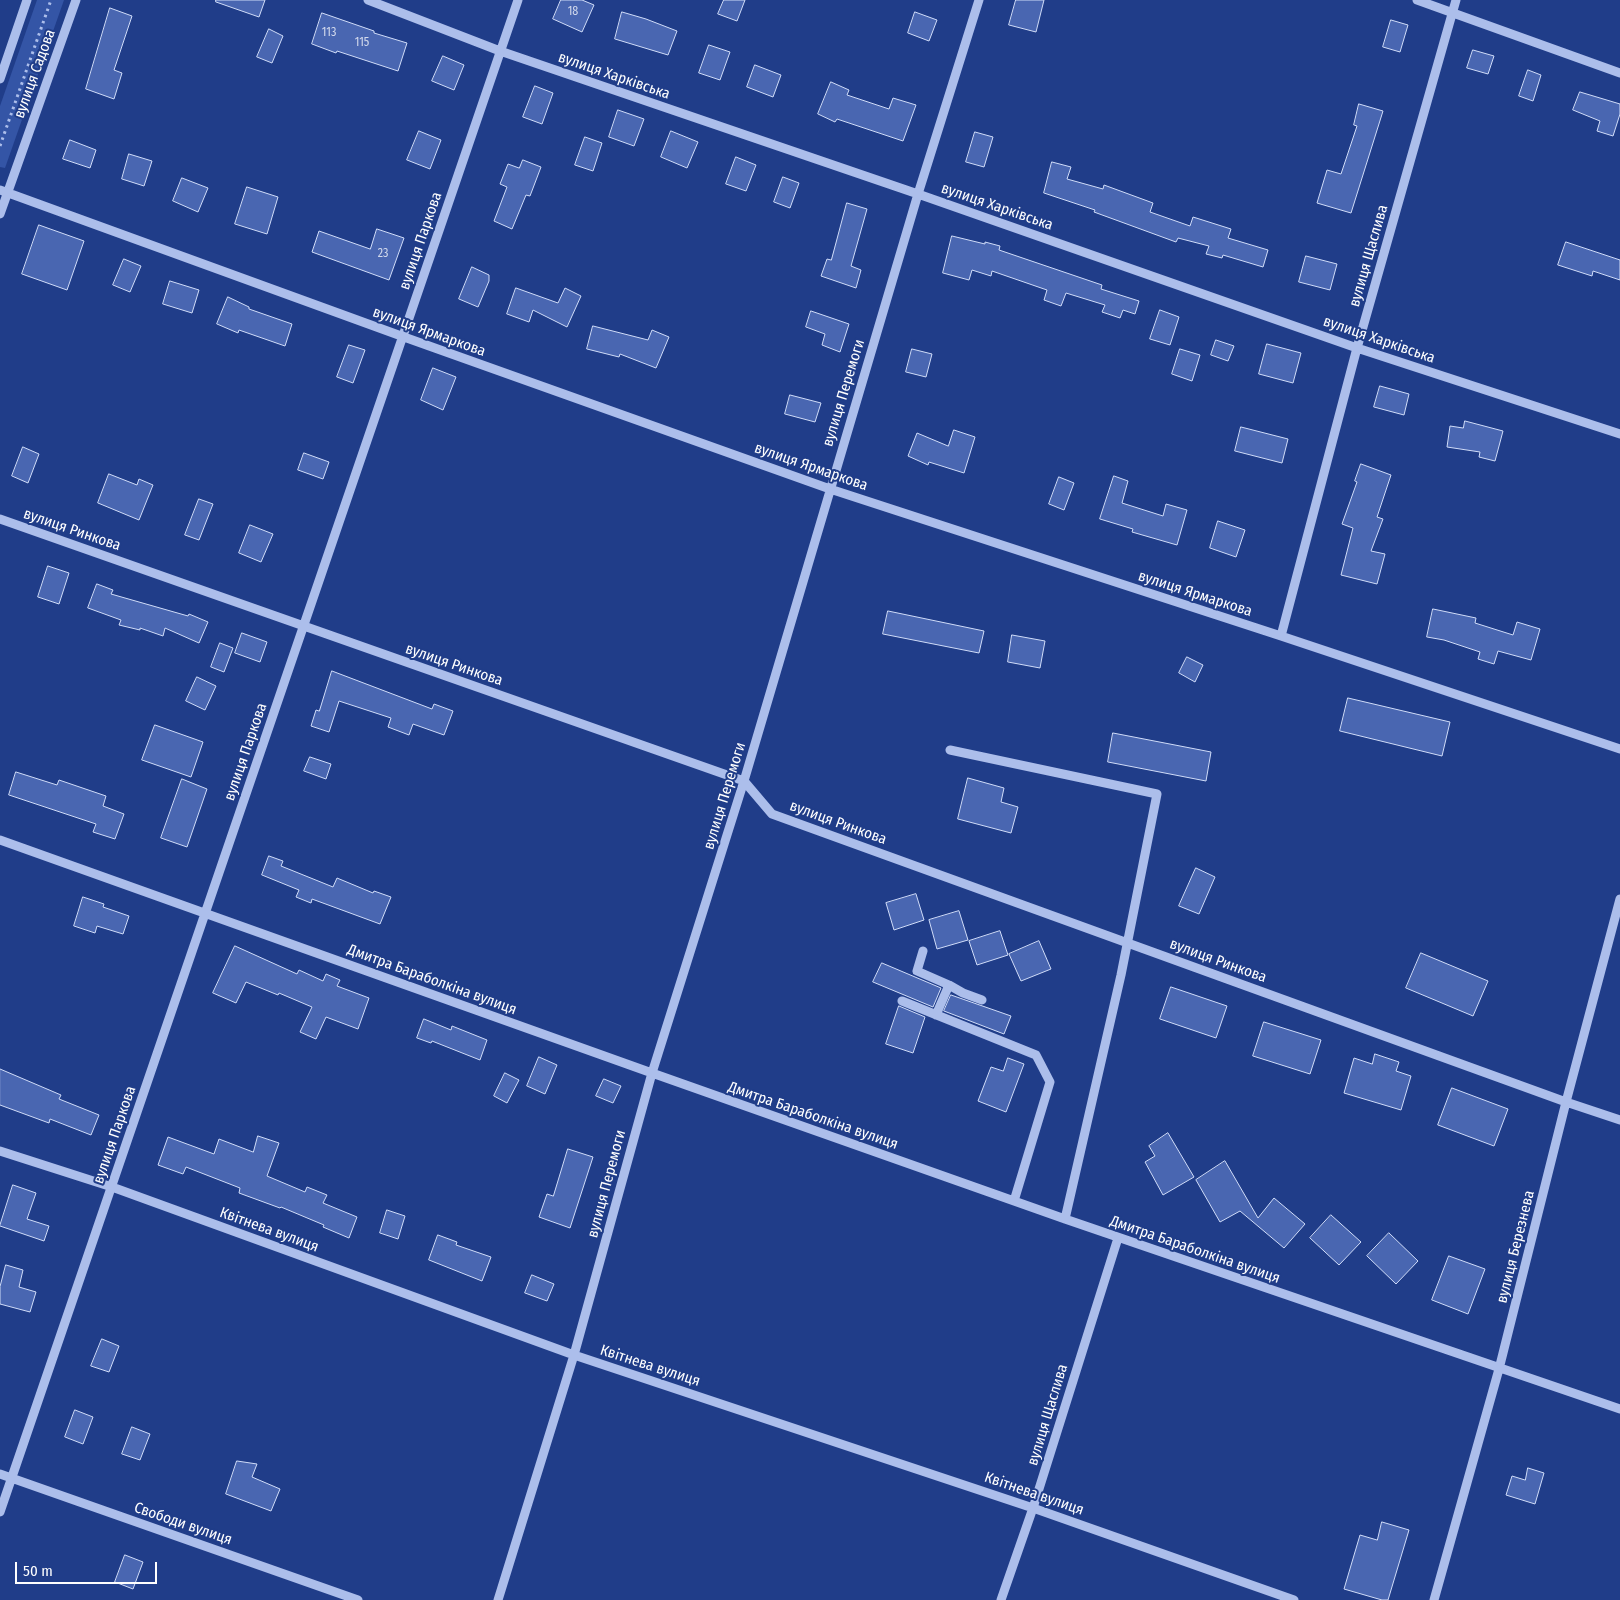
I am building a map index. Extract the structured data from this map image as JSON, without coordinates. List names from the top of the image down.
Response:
{
  "streets": {
    "street": [
      "вулиця Садова",
      "вулиця Харківська",
      "вулиця Паркова",
      "вулиця Щаслива",
      "вулиця Ярмаркова",
      "вулиця Перемоги",
      "вулиця Ринкова",
      "Дмитра Бараболкіна вулиця",
      "Квітнева вулиця",
      "вулиця Березнева",
      "Свободи вулиця"
    ]
  },
  "crossings": [
    ["вулиця Садова", "вулиця Ярмаркова"],
    ["вулиця Харківська", "вулиця Паркова"],
    ["вулиця Харківська", "вулиця Щаслива"],
    ["вулиця Харківська", "вулиця Перемоги"],
    ["вулиця Паркова", "вулиця Ярмаркова"],
    ["вулиця Паркова", "вулиця Ринкова"],
    ["вулиця Паркова", "Дмитра Бараболкіна вулиця"],
    ["вулиця Паркова", "Квітнева вулиця"],
    ["вулиця Паркова", "Свободи вулиця"],
    ["вулиця Щаслива", "вулиця Ярмаркова"],
    ["вулиця Щаслива", "Дмитра Бараболкіна вулиця"],
    ["вулиця Щаслива", "Квітнева вулиця"],
    ["вулиця Ярмаркова", "вулиця Перемоги"],
    ["вулиця Перемоги", "вулиця Ринкова"],
    ["вулиця Перемоги", "Дмитра Бараболкіна вулиця"],
    ["вулиця Перемоги", "Квітнева вулиця"],
    ["вулиця Ринкова", "вулиця Березнева"],
    ["Дмитра Бараболкіна вулиця", "вулиця Березнева"]
  ],
  "house_numbers": [
    "18",
    "113",
    "115",
    "23"
  ],
  "scale_bar": "50 m"
}
